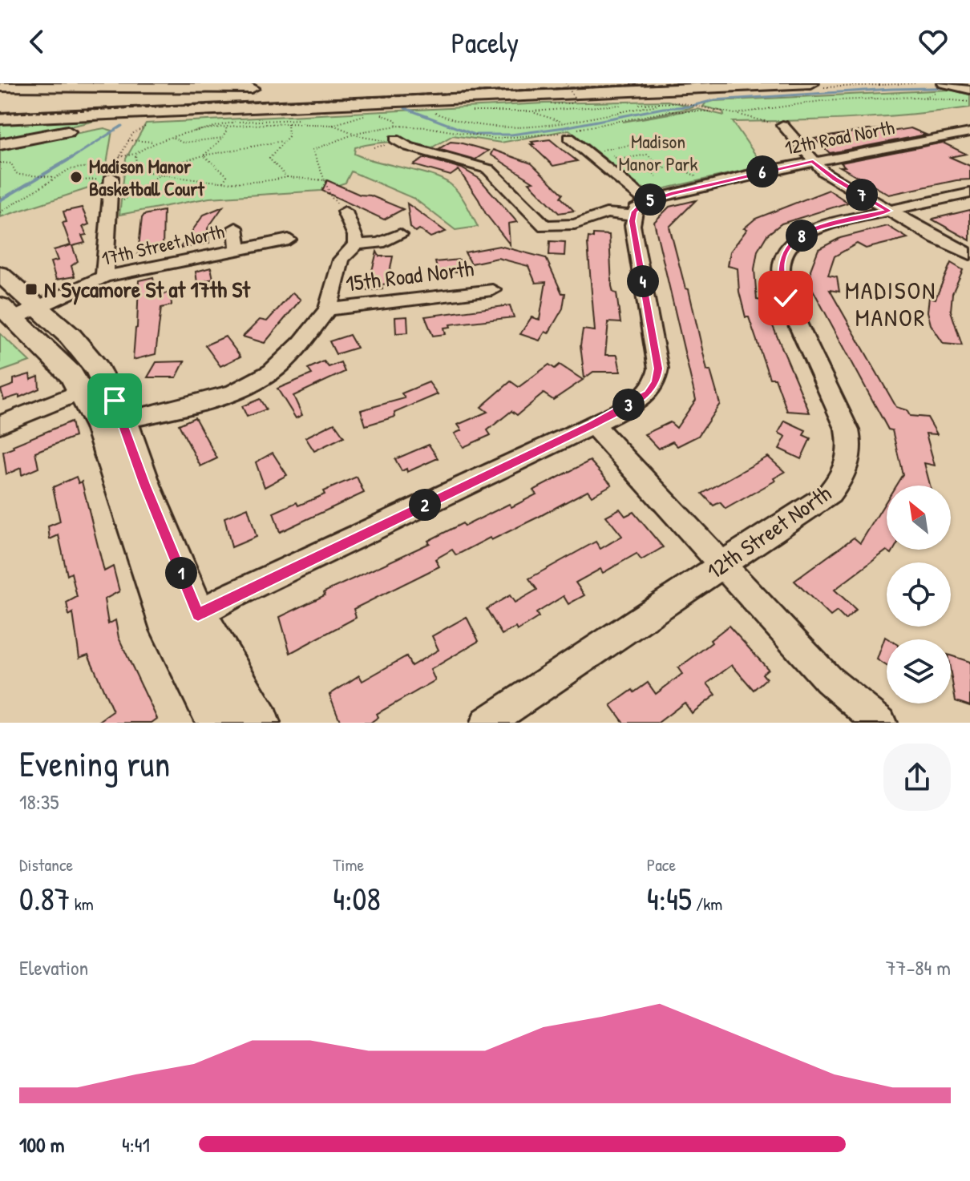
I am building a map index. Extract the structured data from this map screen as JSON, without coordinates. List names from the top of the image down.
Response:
{
  "streets": {
    "street": [
      "12th Road North",
      "17th Street North",
      "15th Road North",
      "12th Street North"
    ]
  },
  "districts": ["MADISON MANOR"],
  "parks": ["Madison Manor Park"],
  "places": {
    "other": ["Madison Manor Basketball Court"],
    "transit": ["N Sycamore St at 17th St"]
  },
  "north": "top left",
  "page": {
    "header": "Pacely",
    "pins": [
      "6",
      "7",
      "5",
      "8",
      "4",
      "3",
      "2",
      "1"
    ],
    "heading": ["Evening run", "18:35"],
    "stats": [
      ["Distance", "0.87 km"],
      ["Time", "4:08"],
      ["Pace", "4:45 /km"]
    ],
    "chart": ["Elevation", "77–84 m"],
    "list": [
      {
        "name": "100 m",
        "note": "4:41"
      }
    ]
  }
}
